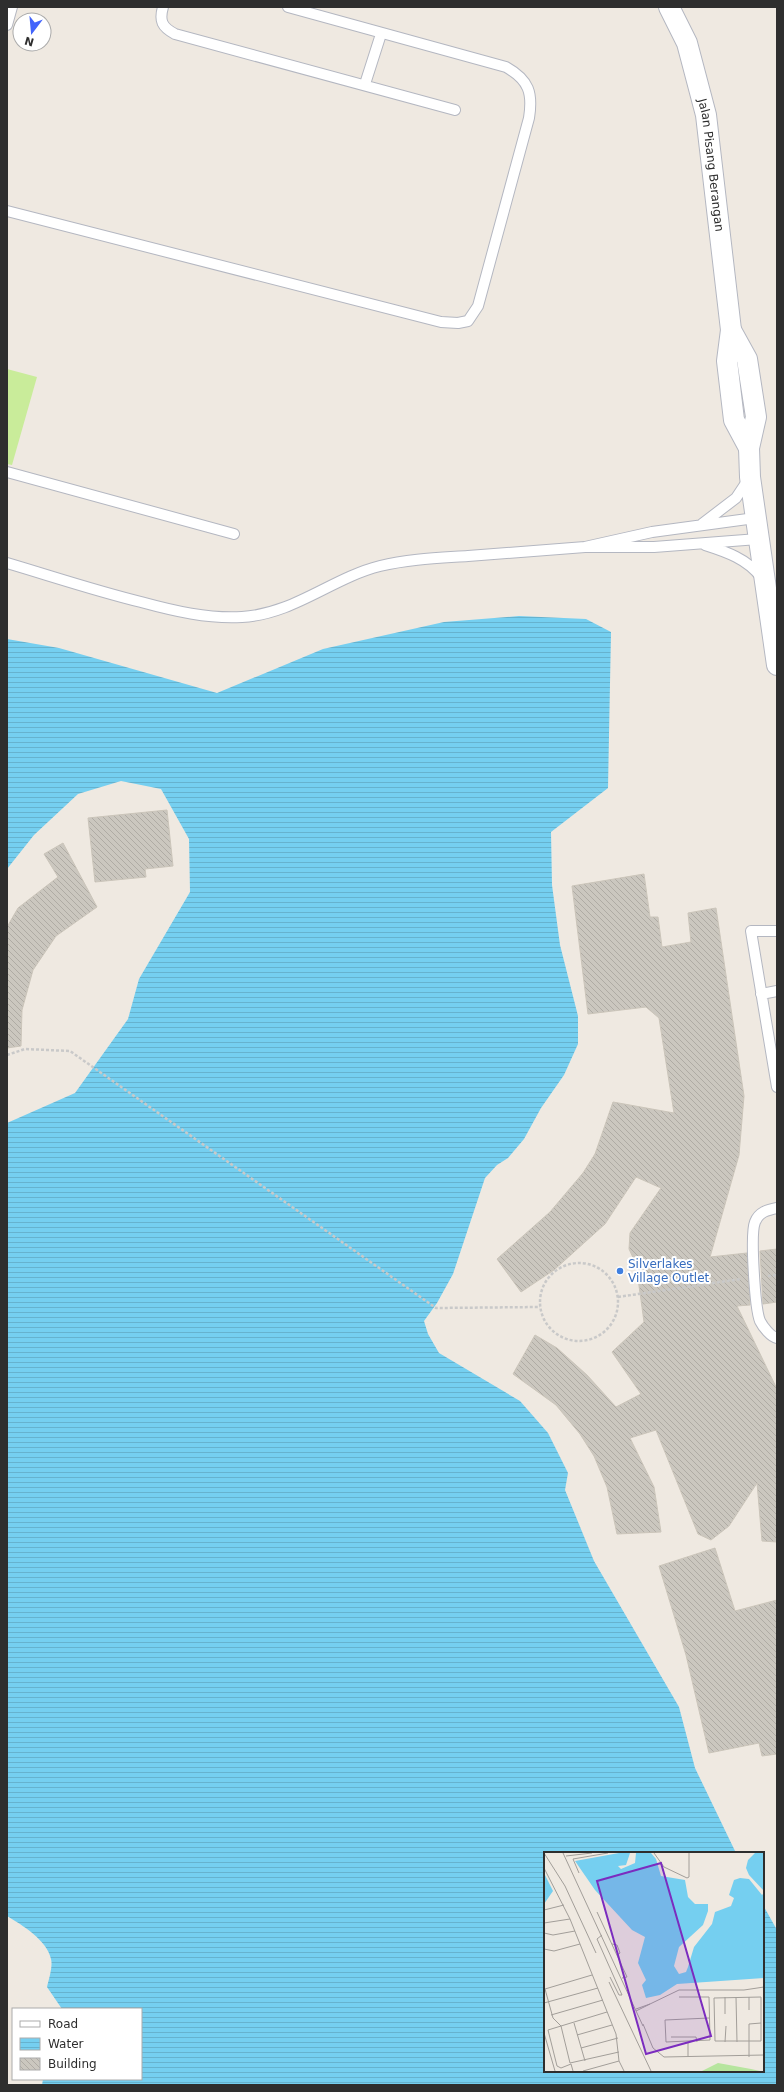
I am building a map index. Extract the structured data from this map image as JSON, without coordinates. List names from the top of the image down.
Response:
{
  "streets": {
    "street": ["Jalan Pisang Berangan"]
  },
  "places": ["Silverlakes Village Outlet"],
  "legend": ["Road", "Water", "Building"],
  "north": "bottom"
}
